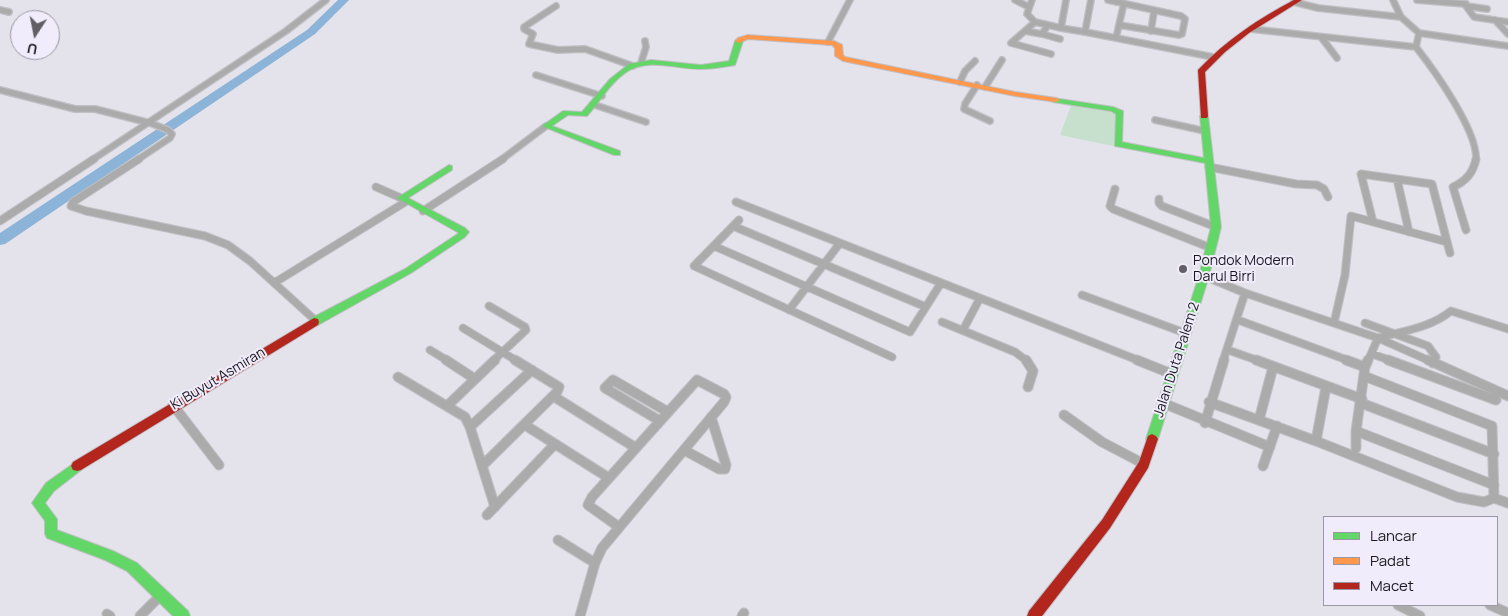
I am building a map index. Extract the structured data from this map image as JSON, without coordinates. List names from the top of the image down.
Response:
{
  "streets": {
    "street": ["Jalan Duta Palem 2", "Ki Buyut Asmiran"]
  },
  "places": ["Pondok Modern Darul Birri"],
  "legend": ["Lancar", "Padat", "Macet"],
  "north": "bottom"
}
